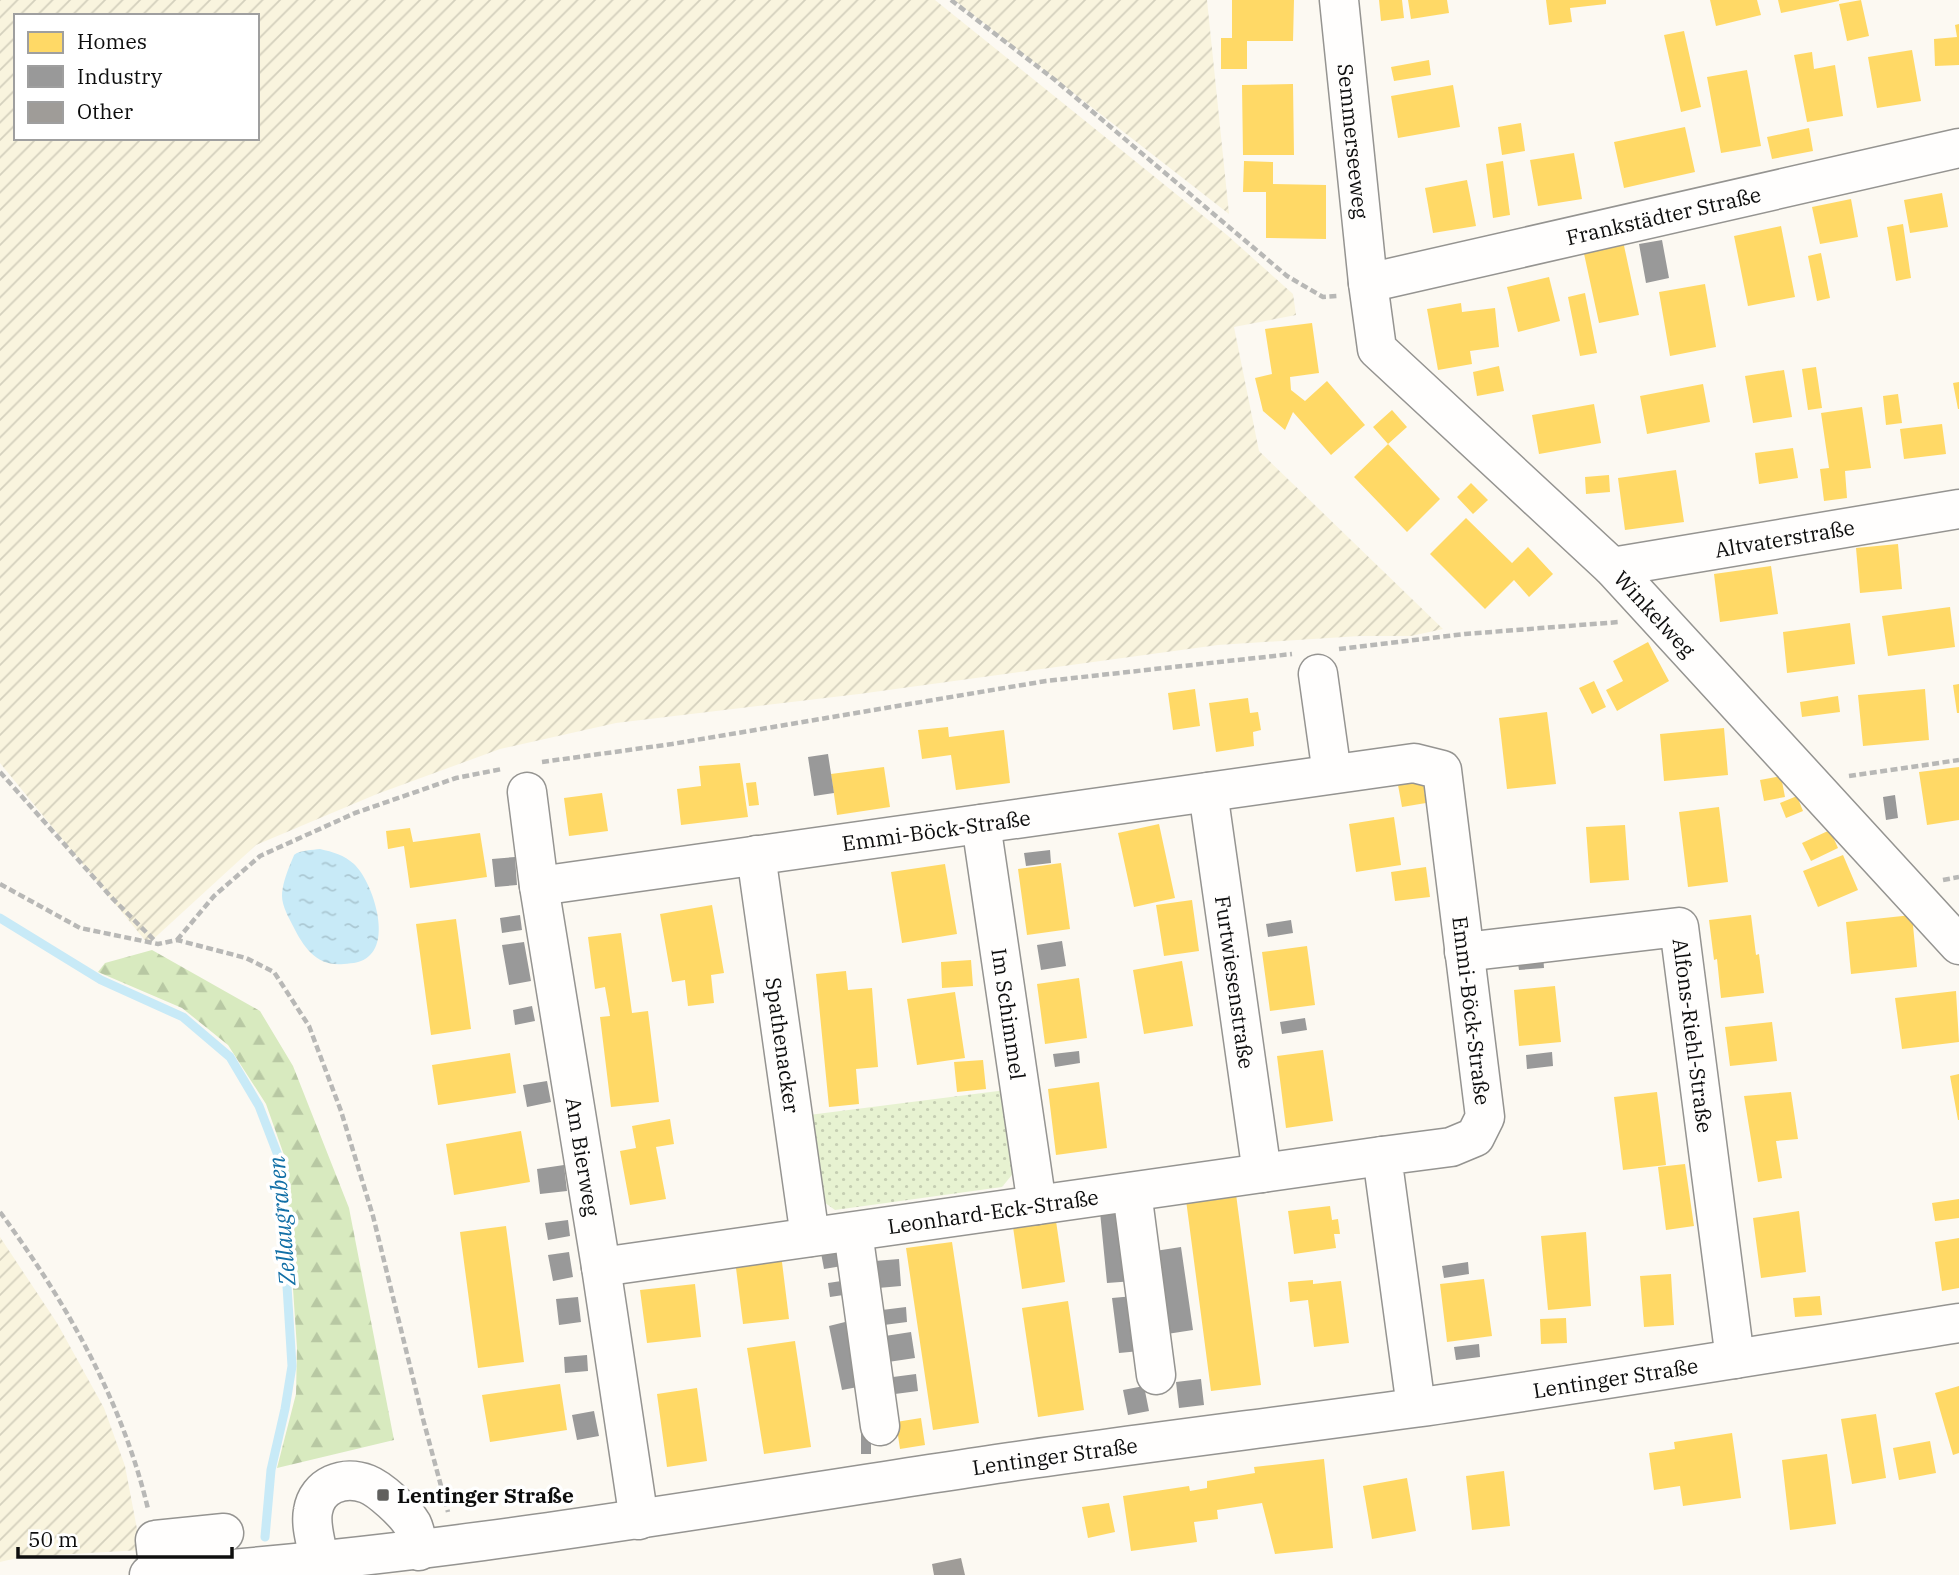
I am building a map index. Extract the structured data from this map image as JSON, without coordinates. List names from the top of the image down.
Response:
{
  "streets": {
    "street": [
      "Semmerseeweg",
      "Frankstädter Straße",
      "Altvaterstraße",
      "Winkelweg",
      "Emmi-Böck-Straße",
      "Furtwiesenstraße",
      "Im Schimmel",
      "Alfons-Riehl-Straße",
      "Spathenacker",
      "Am Bierweg",
      "Leonhard-Eck-Straße",
      "Lentinger Straße"
    ]
  },
  "crossings": [
    ["Semmerseeweg", "Frankstädter Straße"],
    ["Semmerseeweg", "Winkelweg"],
    ["Frankstädter Straße", "Winkelweg"],
    ["Altvaterstraße", "Winkelweg"],
    ["Emmi-Böck-Straße", "Furtwiesenstraße"],
    ["Emmi-Böck-Straße", "Im Schimmel"],
    ["Emmi-Böck-Straße", "Alfons-Riehl-Straße"],
    ["Emmi-Böck-Straße", "Spathenacker"],
    ["Emmi-Böck-Straße", "Am Bierweg"],
    ["Emmi-Böck-Straße", "Leonhard-Eck-Straße"],
    ["Furtwiesenstraße", "Leonhard-Eck-Straße"],
    ["Im Schimmel", "Leonhard-Eck-Straße"],
    ["Alfons-Riehl-Straße", "Lentinger Straße"],
    ["Spathenacker", "Leonhard-Eck-Straße"],
    ["Am Bierweg", "Leonhard-Eck-Straße"],
    ["Am Bierweg", "Lentinger Straße"]
  ],
  "water": ["Zellaugraben"],
  "places": {
    "transit": ["Lentinger Straße"]
  },
  "legend": ["Homes", "Industry", "Other"],
  "scale_bar": "50 m"
}
